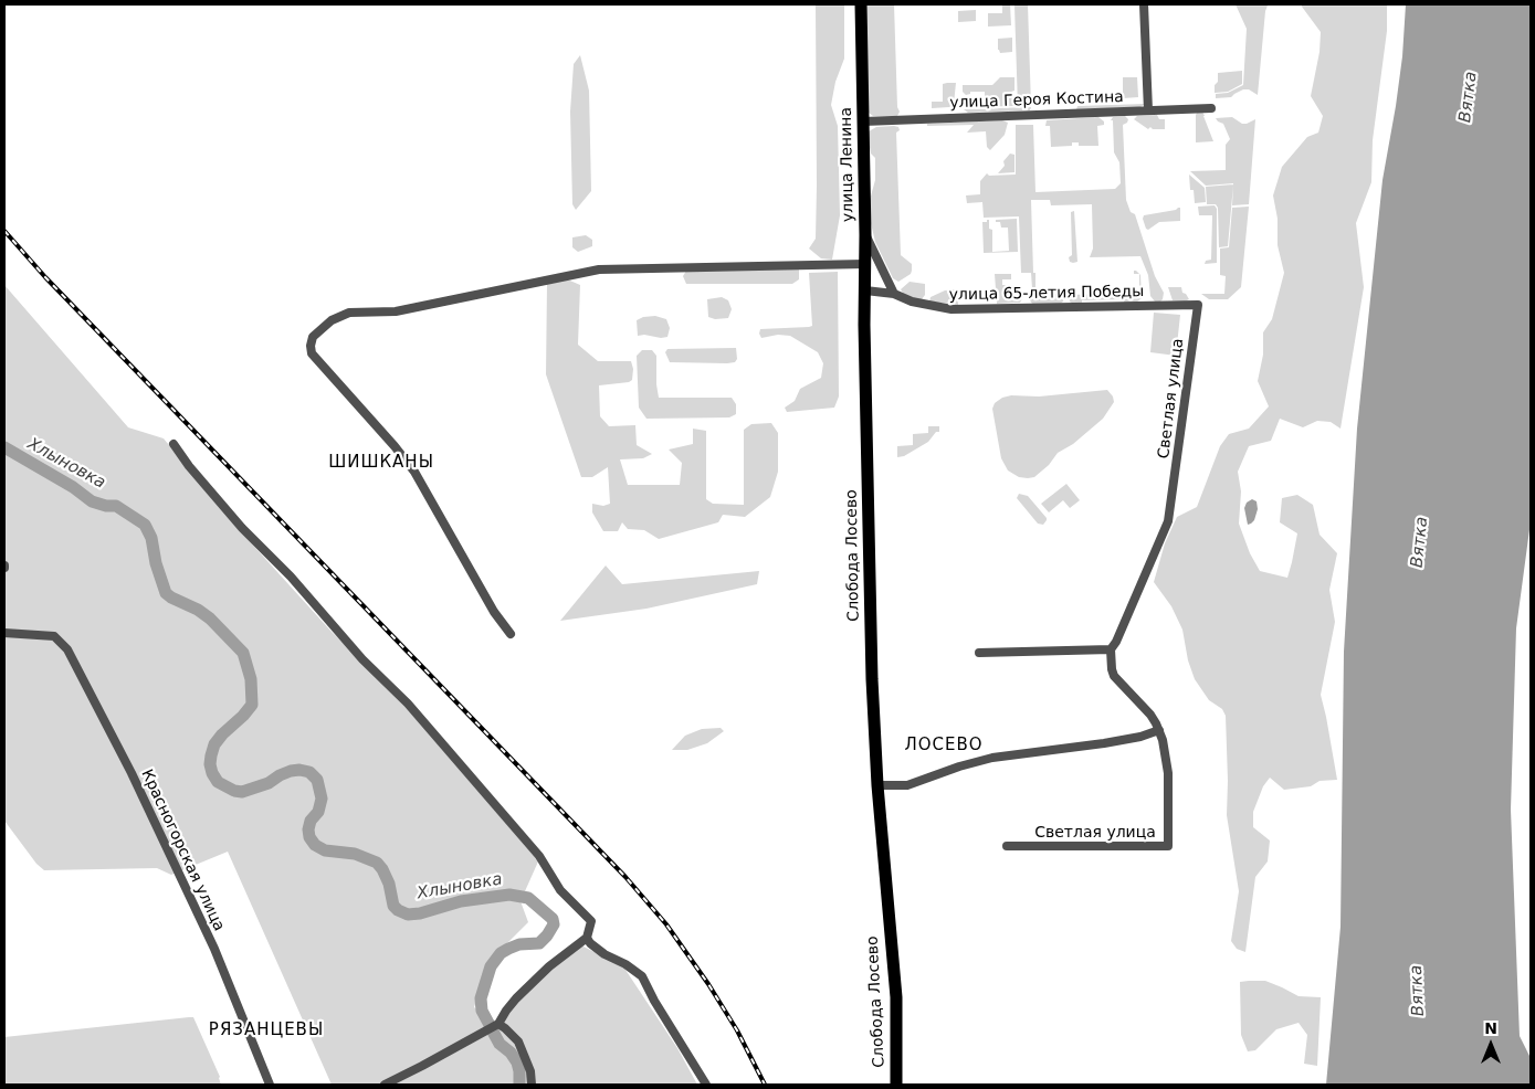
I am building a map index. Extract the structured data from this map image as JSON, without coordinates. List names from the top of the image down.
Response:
{
  "streets": {
    "main road": ["улица Ленина", "Слобода Лосево"],
    "street": [
      "улица Героя Костина",
      "улица 65-летия Победы",
      "Светлая улица",
      "Красногорская улица"
    ]
  },
  "crossings": [
    ["улица Героя Костина", "улица Ленина"],
    ["улица Ленина", "улица 65-летия Победы"],
    ["улица Ленина", "Слобода Лосево"],
    ["улица 65-летия Победы", "Светлая улица"]
  ],
  "districts": ["ШИШКАНЫ", "ЛОСЕВО", "РЯЗАНЦЕВЫ"],
  "water": ["Вятка", "Хлыновка"],
  "north": "top"
}
